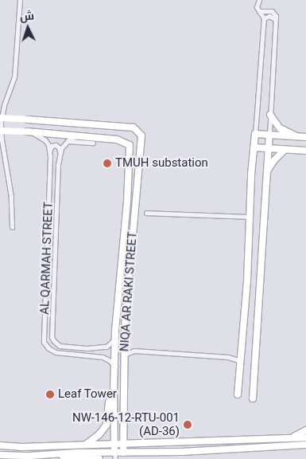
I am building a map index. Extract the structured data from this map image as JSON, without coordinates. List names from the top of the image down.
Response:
{
  "streets": {
    "street": ["AL QARMAH STREET", "NIQA AR RAKI STREET"]
  },
  "crossings": [
    ["AL QARMAH STREET", "NIQA AR RAKI STREET"]
  ],
  "places": ["TMUH substation", "Leaf Tower", "NW-146-12-RTU-001 (AD-36)"],
  "north": "top"
}
